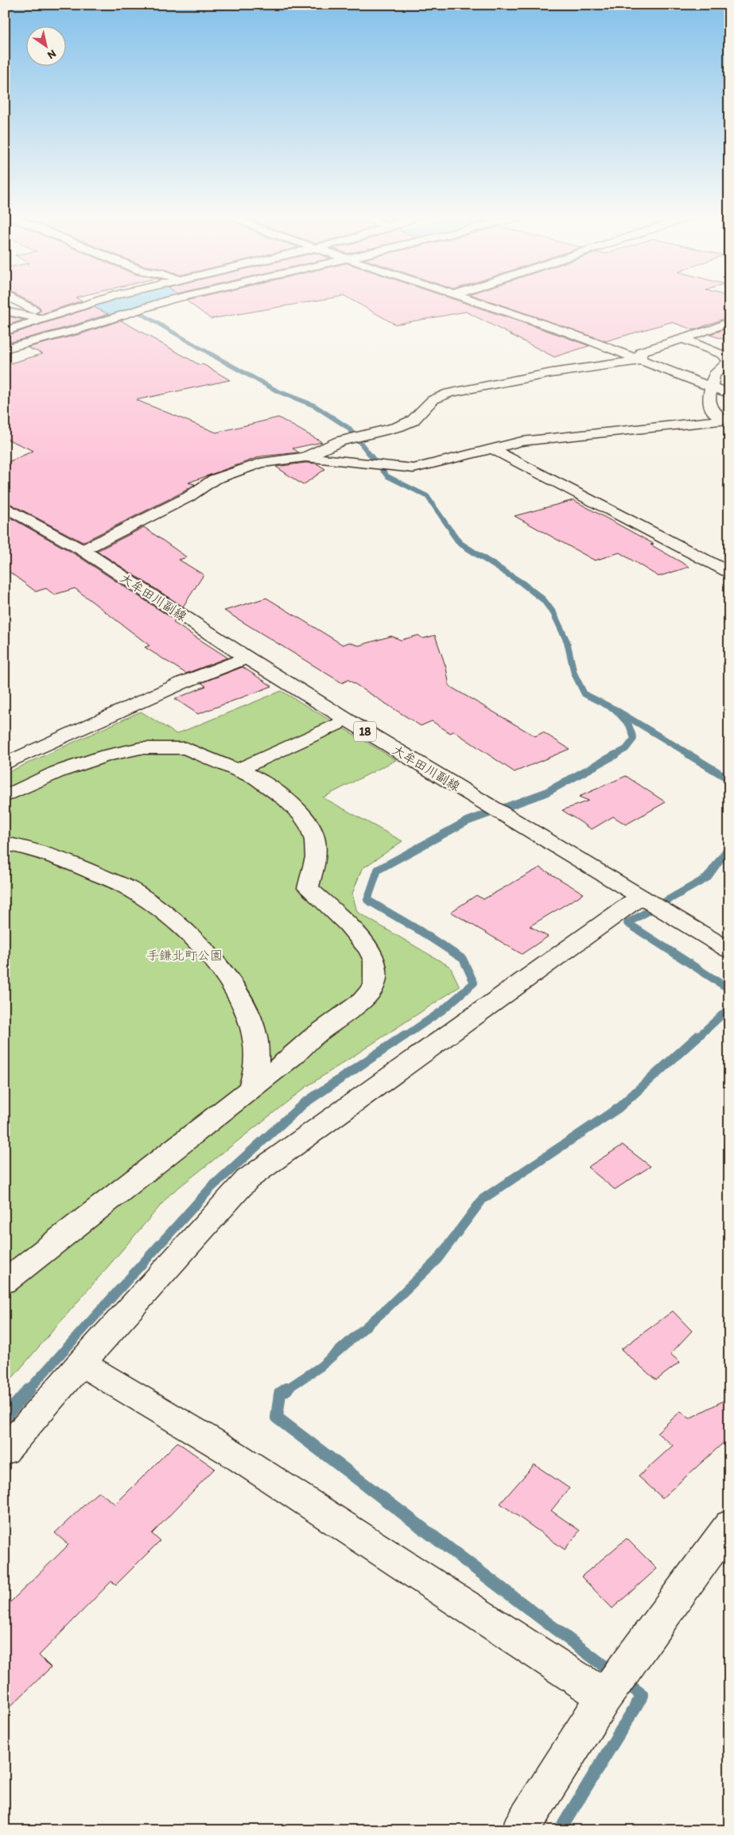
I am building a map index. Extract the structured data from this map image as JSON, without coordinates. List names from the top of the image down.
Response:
{
  "streets": {
    "street": ["大牟田川副線", "18"]
  },
  "parks": ["手鎌北町公園"],
  "north": "bottom right"
}
